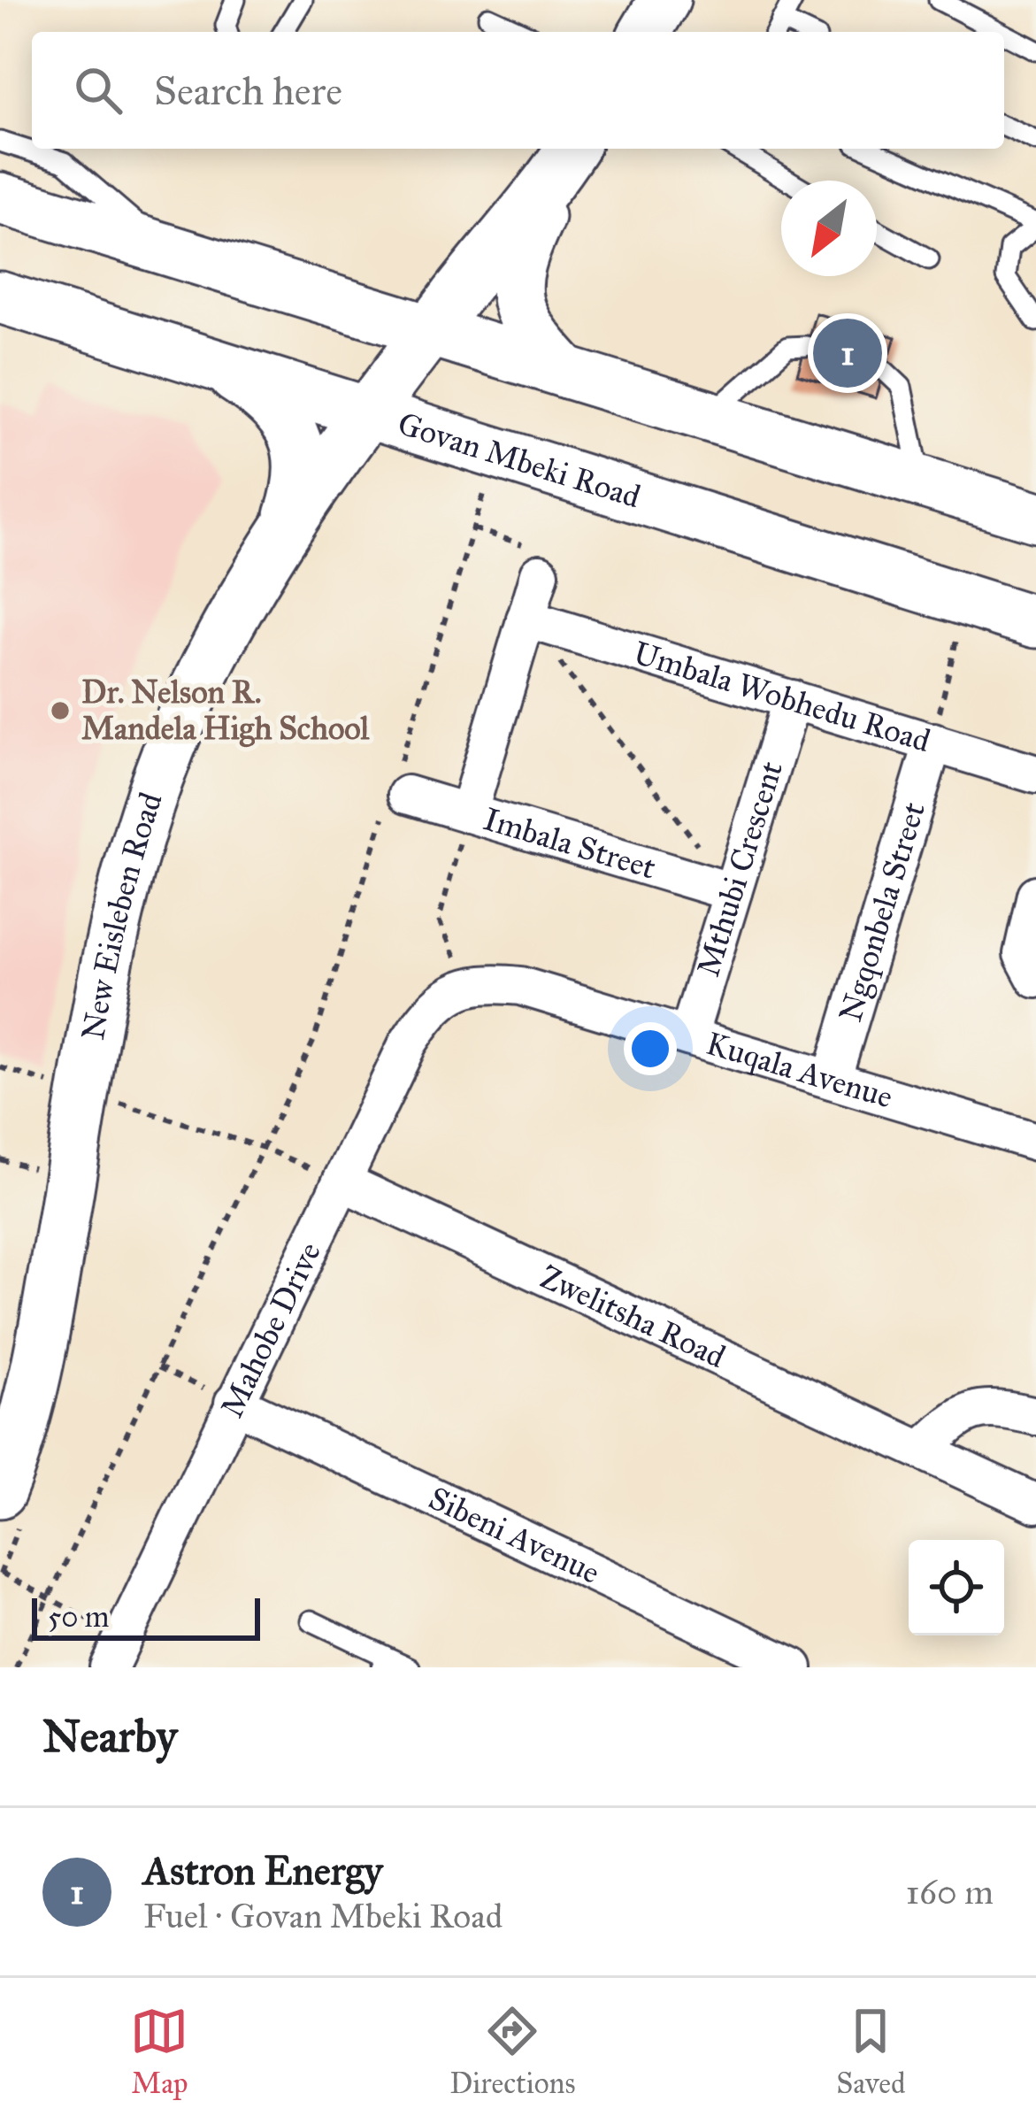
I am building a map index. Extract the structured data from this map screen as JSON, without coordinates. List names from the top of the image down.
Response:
{
  "streets": {
    "main road": ["Govan Mbeki Road", "New Eisleben Road"],
    "street": [
      "Umbala Wobhedu Road",
      "Imbala Street",
      "Mthubi Crescent",
      "Ngqonbela Street",
      "Kuqala Avenue",
      "Zwelitsha Road",
      "Mahobe Drive",
      "Sibeni Avenue"
    ]
  },
  "crossings": [
    ["Govan Mbeki Road", "New Eisleben Road"],
    ["Umbala Wobhedu Road", "Mthubi Crescent"],
    ["Umbala Wobhedu Road", "Ngqonbela Street"],
    ["Imbala Street", "Mthubi Crescent"],
    ["Mthubi Crescent", "Kuqala Avenue"],
    ["Ngqonbela Street", "Kuqala Avenue"],
    ["Kuqala Avenue", "Mahobe Drive"],
    ["Zwelitsha Road", "Mahobe Drive"],
    ["Mahobe Drive", "Sibeni Avenue"]
  ],
  "places": ["Dr. Nelson R. Mandela High School"],
  "scale_bar": "50 m",
  "north": "bottom left",
  "page": {
    "search": "Search here",
    "pins": "1",
    "scale": "50 m",
    "heading": "Nearby",
    "list": [
      {
        "mark": "1",
        "name": "Astron Energy",
        "note": "Fuel · Govan Mbeki Road",
        "value": "160 m"
      }
    ],
    "nav": ["Map", "Directions", "Saved"]
  }
}
